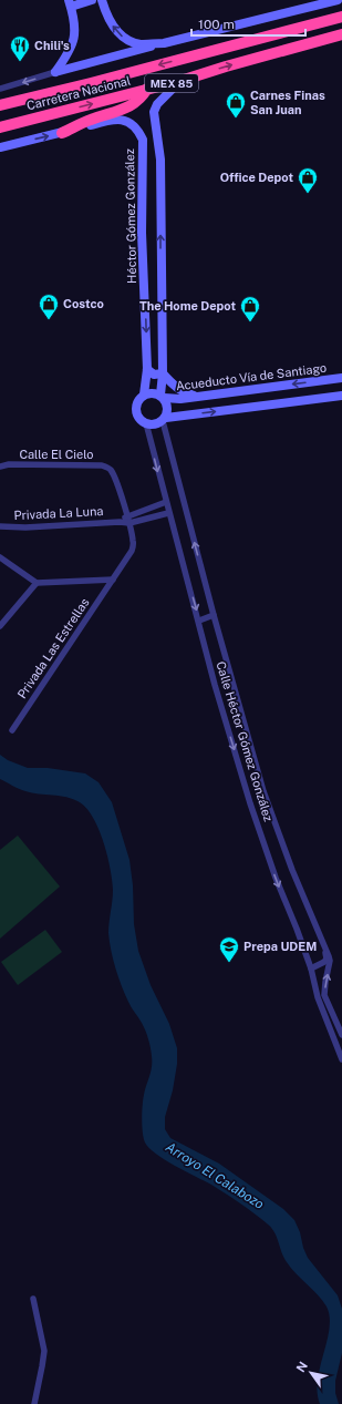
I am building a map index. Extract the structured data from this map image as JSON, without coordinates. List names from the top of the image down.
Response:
{
  "streets": {
    "highway": ["MEX 85", "Carretera Nacional"],
    "street": [
      "Héctor Gómez González",
      "Acueducto Vía de Santiago",
      "Calle El Cielo",
      "Privada La Luna",
      "Privada Las Estrellas",
      "Calle Héctor Gómez González"
    ]
  },
  "crossings": [
    ["Héctor Gómez González", "Acueducto Vía de Santiago"],
    ["Héctor Gómez González", "Calle Héctor Gómez González"],
    ["Acueducto Vía de Santiago", "Calle Héctor Gómez González"],
    ["Calle El Cielo", "Privada La Luna"],
    ["Calle El Cielo", "Privada Las Estrellas"]
  ],
  "water": ["Arroyo El Calabozo"],
  "places": {
    "restaurant": ["Chili's"],
    "shop": [
      "Carnes Finas San Juan",
      "Office Depot",
      "Costco",
      "The Home Depot"
    ],
    "school or university": ["Prepa UDEM"]
  },
  "scale_bar": "100 m",
  "north": "top left"
}
